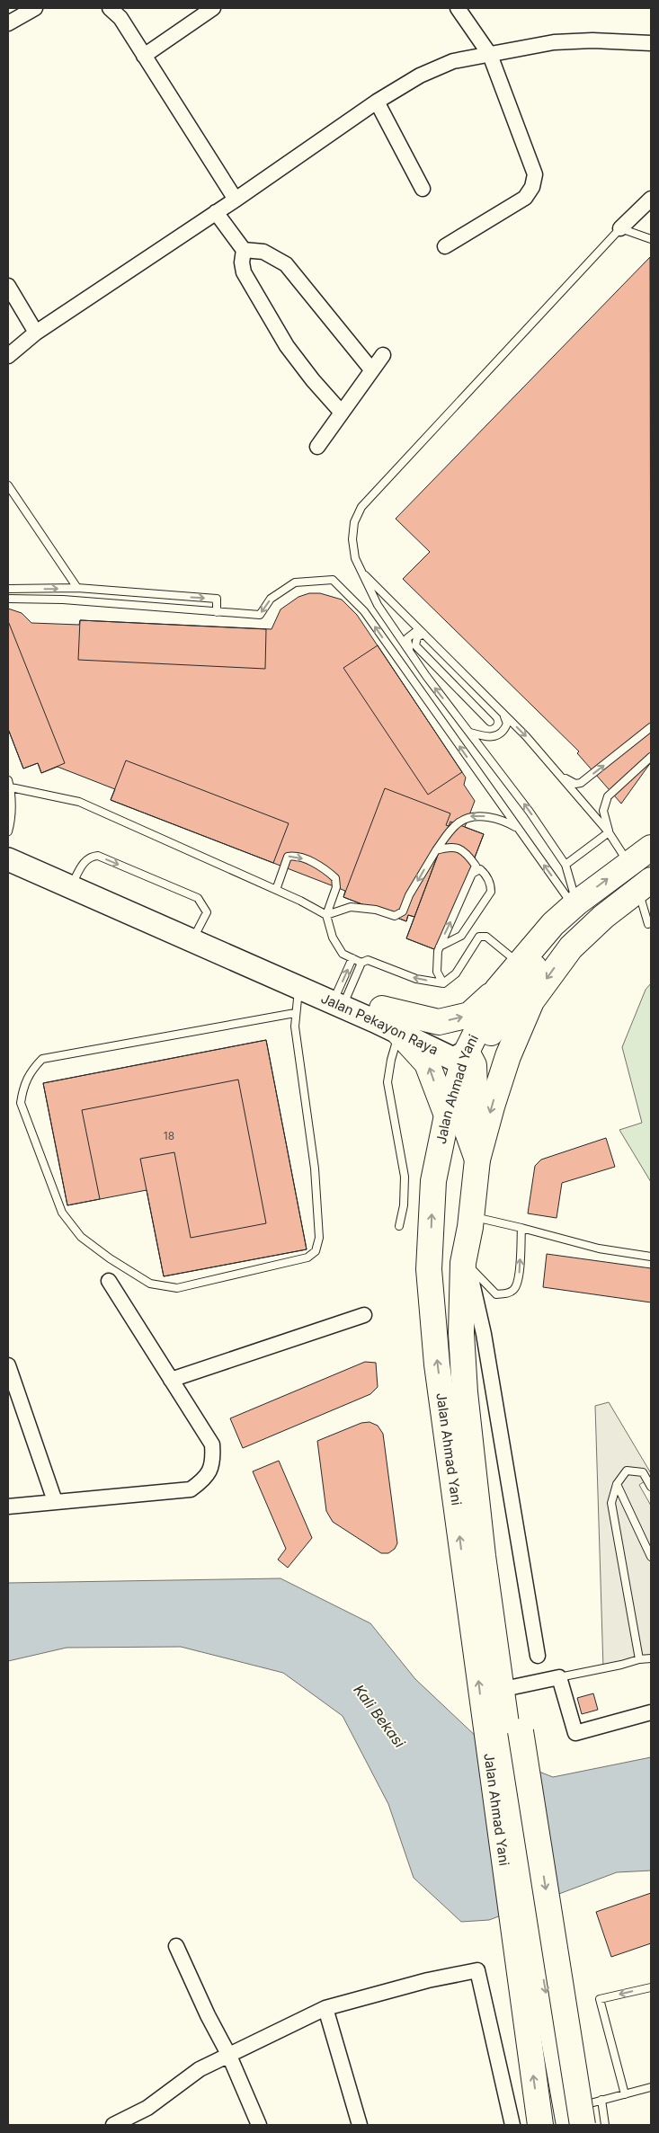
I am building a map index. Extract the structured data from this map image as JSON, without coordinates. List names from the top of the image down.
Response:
{
  "streets": {
    "highway": ["Jalan Ahmad Yani"],
    "main road": ["Jalan Pekayon Raya"]
  },
  "crossings": [
    ["Jalan Pekayon Raya", "Jalan Ahmad Yani"]
  ],
  "water": ["Kali Bekasi"],
  "house_numbers": ["18"]
}
